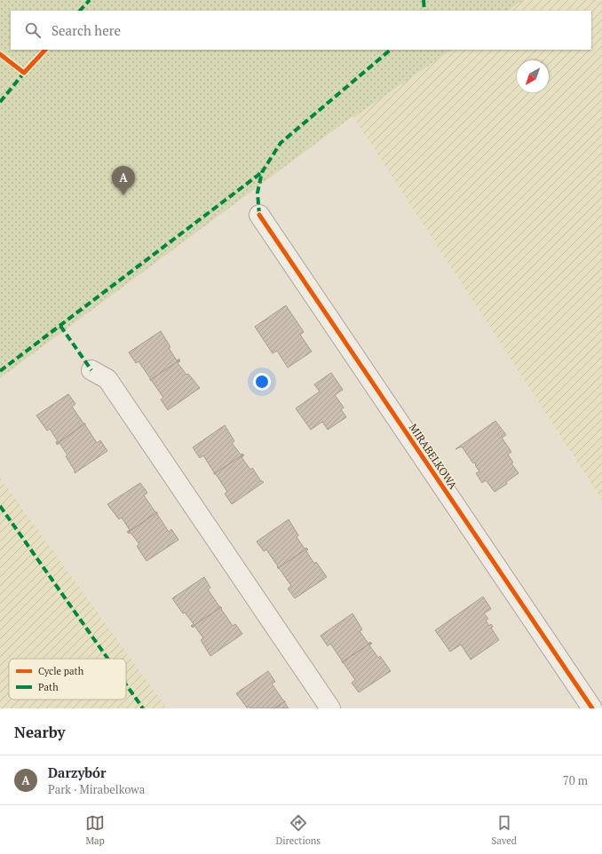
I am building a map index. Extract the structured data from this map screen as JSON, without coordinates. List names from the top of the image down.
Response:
{
  "streets": {
    "street": ["MIRABELKOWA"]
  },
  "legend": ["Cycle path", "Path"],
  "north": "bottom left",
  "page": {
    "search": "Search here",
    "pins": "A",
    "heading": "Nearby",
    "list": [
      {
        "mark": "A",
        "name": "Darzybór",
        "note": "Park · Mirabelkowa",
        "value": "70 m"
      }
    ],
    "nav": ["Map", "Directions", "Saved"]
  }
}
